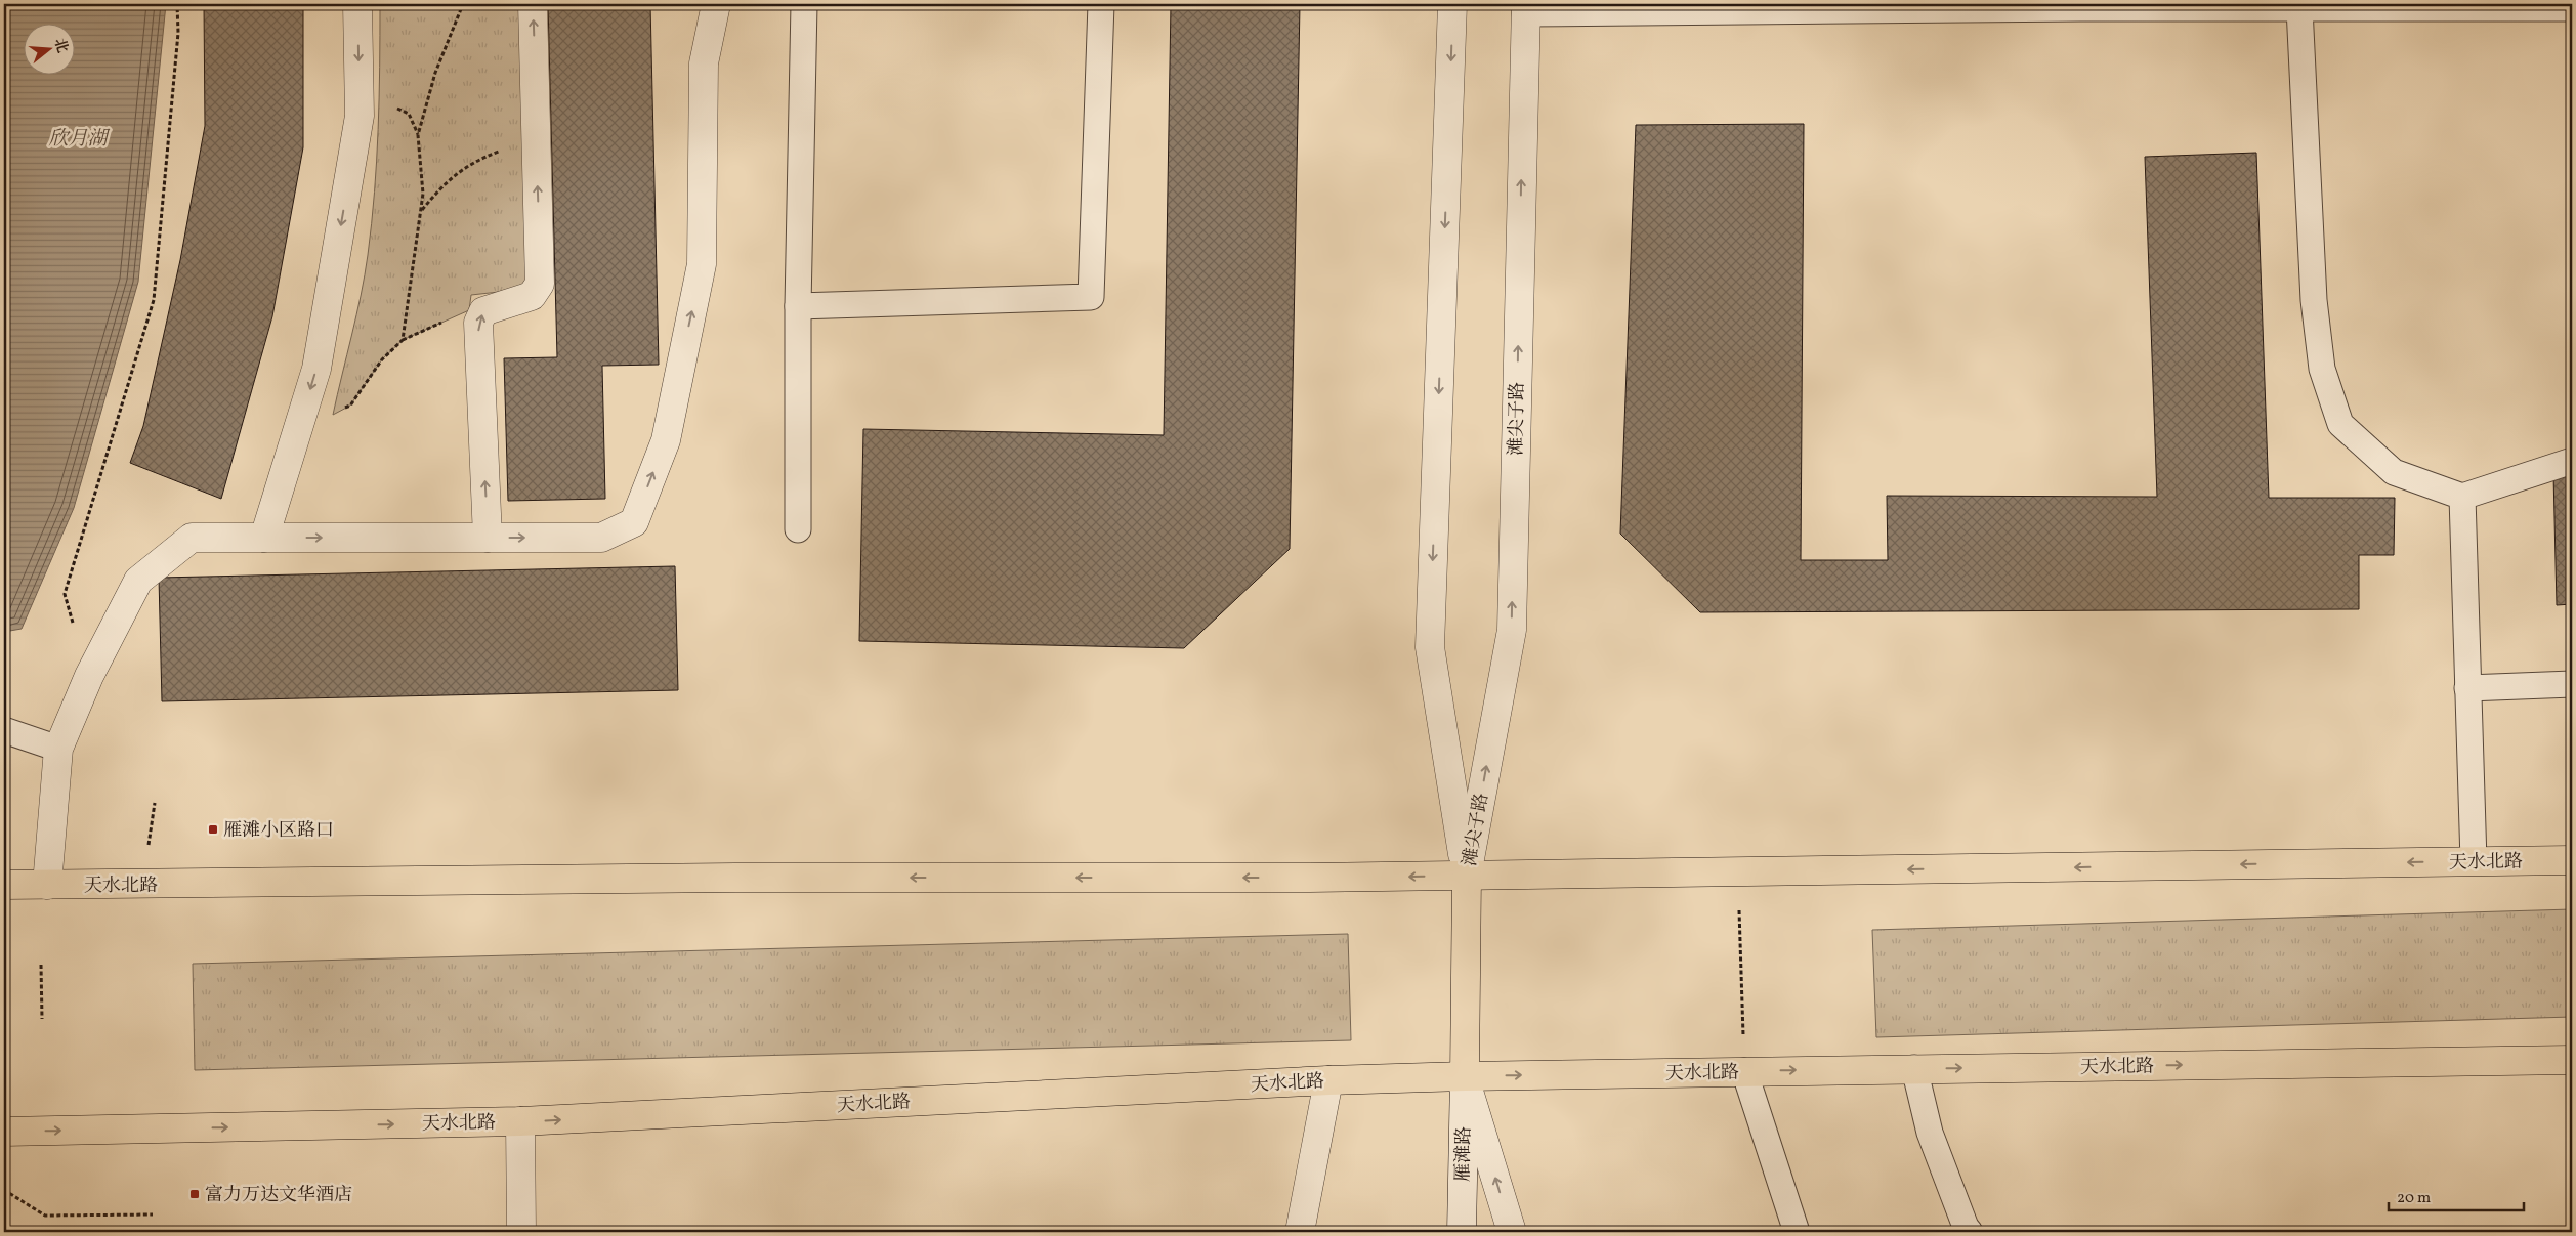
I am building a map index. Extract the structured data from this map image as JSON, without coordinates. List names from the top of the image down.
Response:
{
  "streets": {
    "main road": ["天水北路"],
    "street": ["滩尖子路", "雁滩路"]
  },
  "crossings": [
    ["滩尖子路", "天水北路"],
    ["天水北路", "雁滩路"]
  ],
  "water": ["欣月湖"],
  "places": {
    "transit": ["雁滩小区路口", "富力万达文华酒店"]
  },
  "scale_bar": "20 m",
  "north": "right"
}
